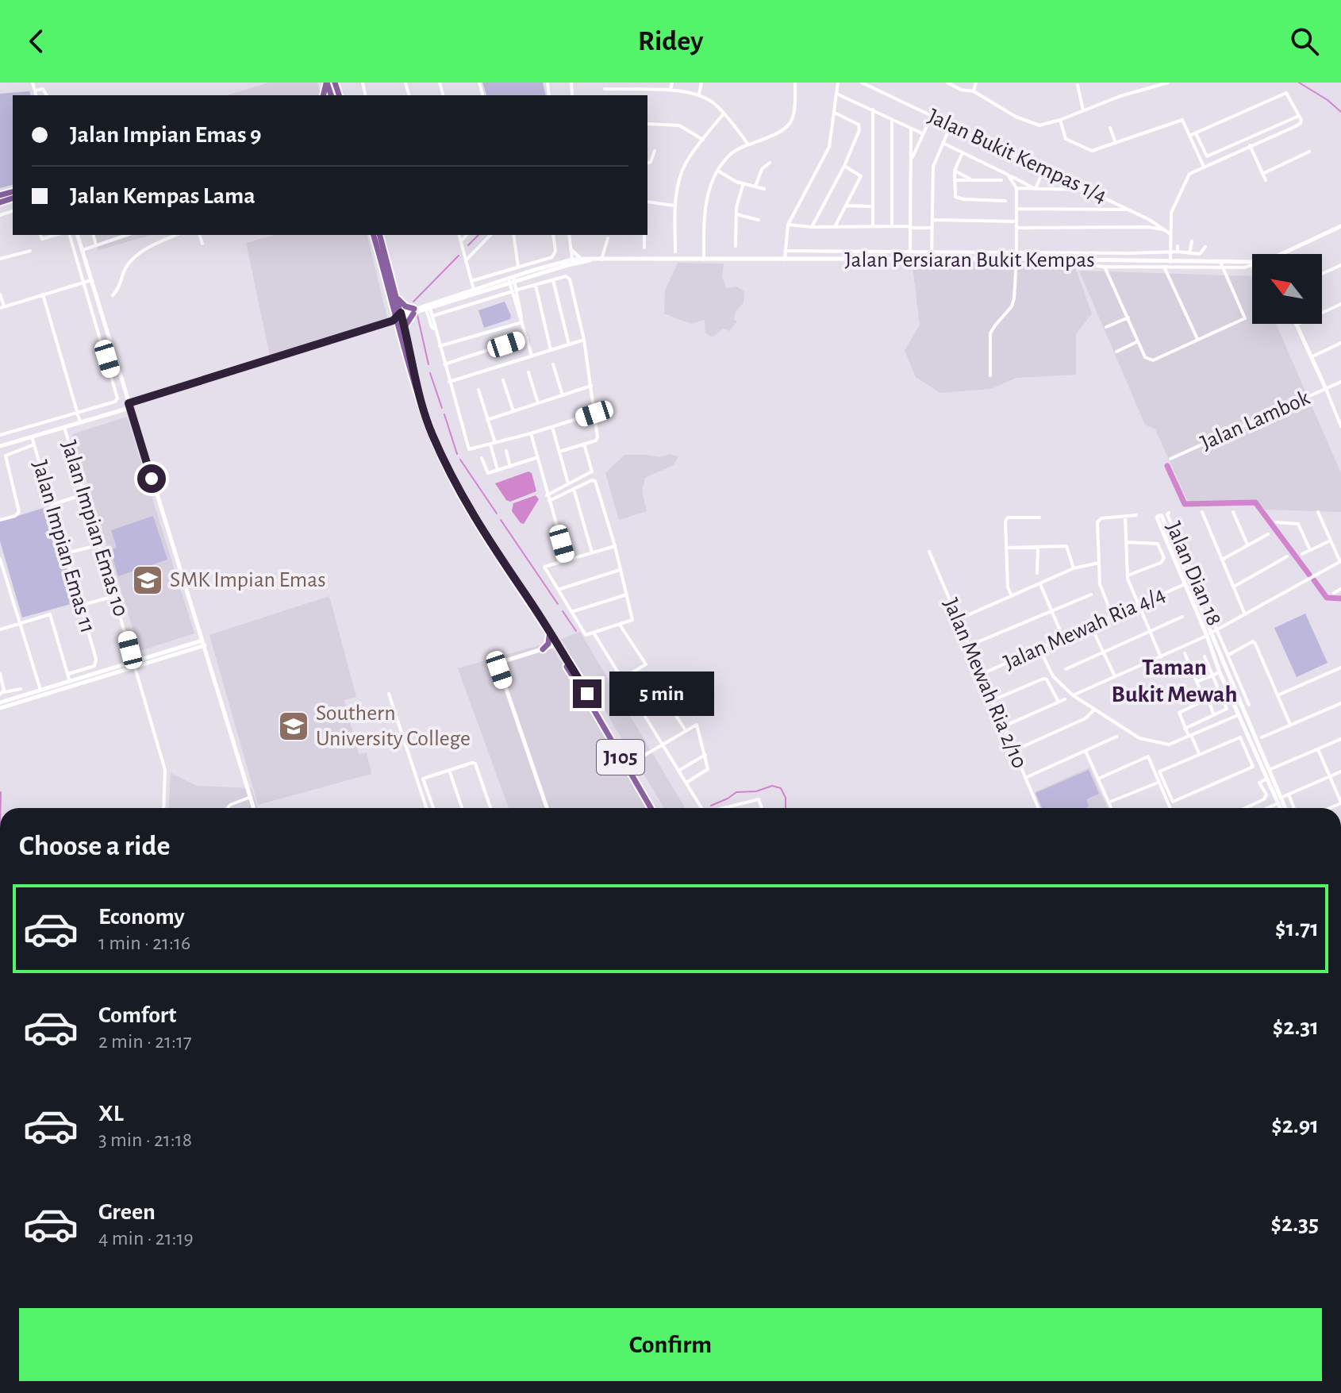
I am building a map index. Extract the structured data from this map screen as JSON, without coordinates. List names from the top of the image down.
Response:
{
  "streets": {
    "main road": ["J105"],
    "street": [
      "Jalan Bukit Kempas 1/4",
      "Jalan Persiaran Bukit Kempas",
      "Jalan Lambok",
      "Jalan Impian Emas 10",
      "Jalan Impian Emas 11",
      "Jalan Dian 18",
      "Jalan Mewah Ria 4/4",
      "Jalan Mewah Ria 2/10"
    ]
  },
  "crossings": [
    ["Jalan Persiaran Bukit Kempas", "J105"],
    ["Jalan Mewah Ria 4/4", "Jalan Mewah Ria 2/10"]
  ],
  "districts": ["Taman Bukit Mewah"],
  "places": {
    "school or university": ["SMK Impian Emas", "Southern University College"]
  },
  "north": "top left",
  "page": {
    "header": "Ridey",
    "banner": ["Jalan Impian Emas 9", "Jalan Kempas Lama"],
    "bubble": "5 min",
    "heading": "Choose a ride",
    "list": [
      {
        "name": "Economy",
        "note": "1 min · 21:16",
        "value": "$1.71"
      },
      {
        "name": "Comfort",
        "note": "2 min · 21:17",
        "value": "$2.31"
      },
      {
        "name": "XL",
        "note": "3 min · 21:18",
        "value": "$2.91"
      },
      {
        "name": "Green",
        "note": "4 min · 21:19",
        "value": "$2.35"
      }
    ],
    "buttons": "Confirm"
  }
}
